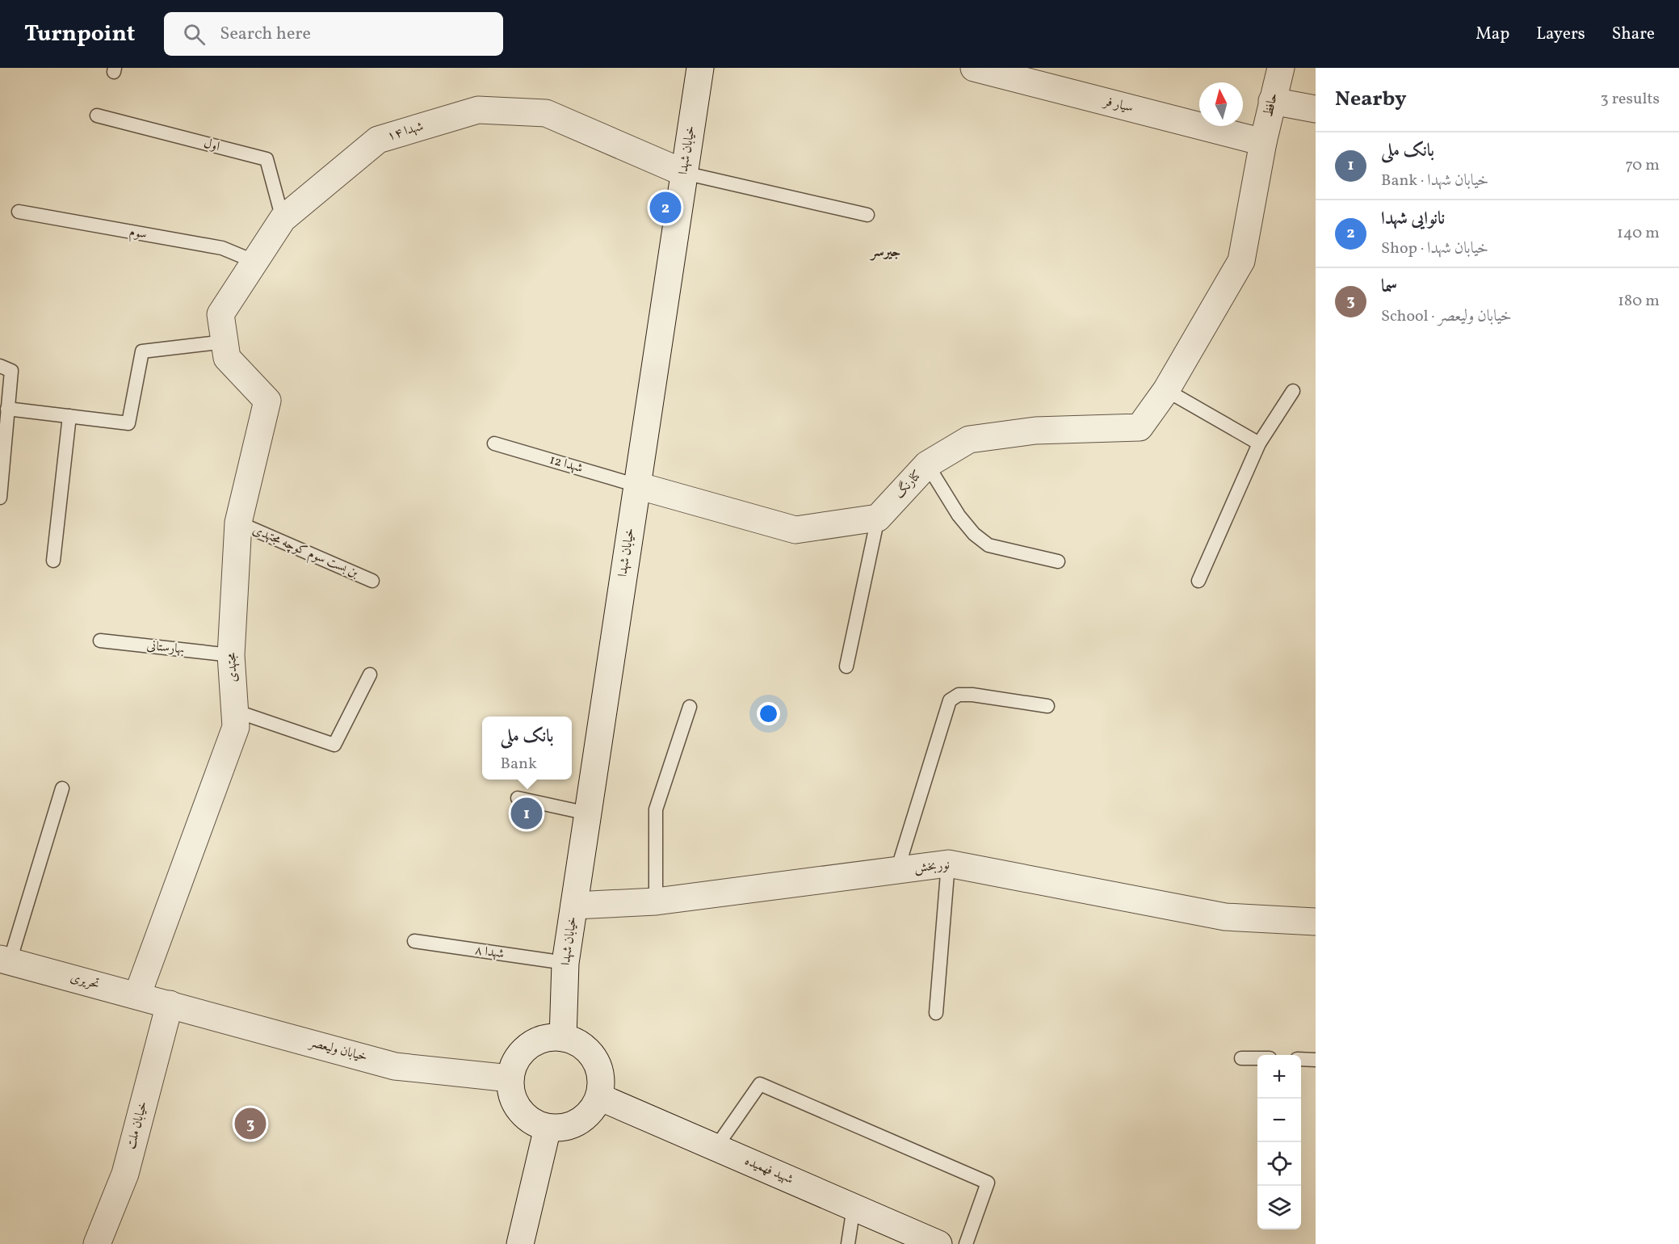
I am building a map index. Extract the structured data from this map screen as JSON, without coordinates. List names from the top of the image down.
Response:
{
  "streets": {
    "street": [
      "سیار فر",
      "حافظ",
      "شهدا ۱۴",
      "خیابان شهدا",
      "کنارنگ",
      "مجتهدی",
      "نوربخش",
      "تحریری",
      "خیابان ولیعصر",
      "خیابان ملت",
      "شهید فهمیده"
    ],
    "lane": [
      "اول",
      "سوم",
      "شهدا 12",
      "بن بست سوم کوچه مجتهدی",
      "بهارستانی",
      "شهدا ۸"
    ]
  },
  "crossings": [
    ["سیار فر", "حافظ"],
    ["حافظ", "کنارنگ"],
    ["شهدا ۱۴", "اول"],
    ["شهدا ۱۴", "خیابان شهدا"],
    ["شهدا ۱۴", "سوم"],
    ["شهدا ۱۴", "مجتهدی"],
    ["خیابان شهدا", "شهدا 12"],
    ["خیابان شهدا", "نوربخش"],
    ["خیابان شهدا", "شهدا ۸"],
    ["خیابان شهدا", "خیابان ولیعصر"],
    ["خیابان شهدا", "شهید فهمیده"],
    ["بن بست سوم کوچه مجتهدی", "مجتهدی"],
    ["بهارستانی", "مجتهدی"],
    ["مجتهدی", "تحریری"],
    ["تحریری", "خیابان ولیعصر"],
    ["تحریری", "خیابان ملت"],
    ["خیابان ولیعصر", "خیابان ملت"],
    ["خیابان ولیعصر", "شهید فهمیده"]
  ],
  "districts": ["جیرسر"],
  "north": "top",
  "page": {
    "header": "Turnpoint",
    "search": "Search here",
    "nav": ["Map", "Layers", "Share"],
    "heading": ["Nearby", "3 results"],
    "list": [
      {
        "mark": "1",
        "name": "بانک ملی",
        "note": "Bank · خیابان شهدا",
        "value": "70 m"
      },
      {
        "mark": "2",
        "name": "نانوایی شهدا",
        "note": "Shop · خیابان شهدا",
        "value": "140 m"
      },
      {
        "mark": "3",
        "name": "سما",
        "note": "School · خیابان ولیعصر",
        "value": "180 m"
      }
    ],
    "pins": ["2", "1", "3"],
    "popup": ["بانک ملی", "Bank"],
    "map_buttons": ["+", "−"]
  }
}
